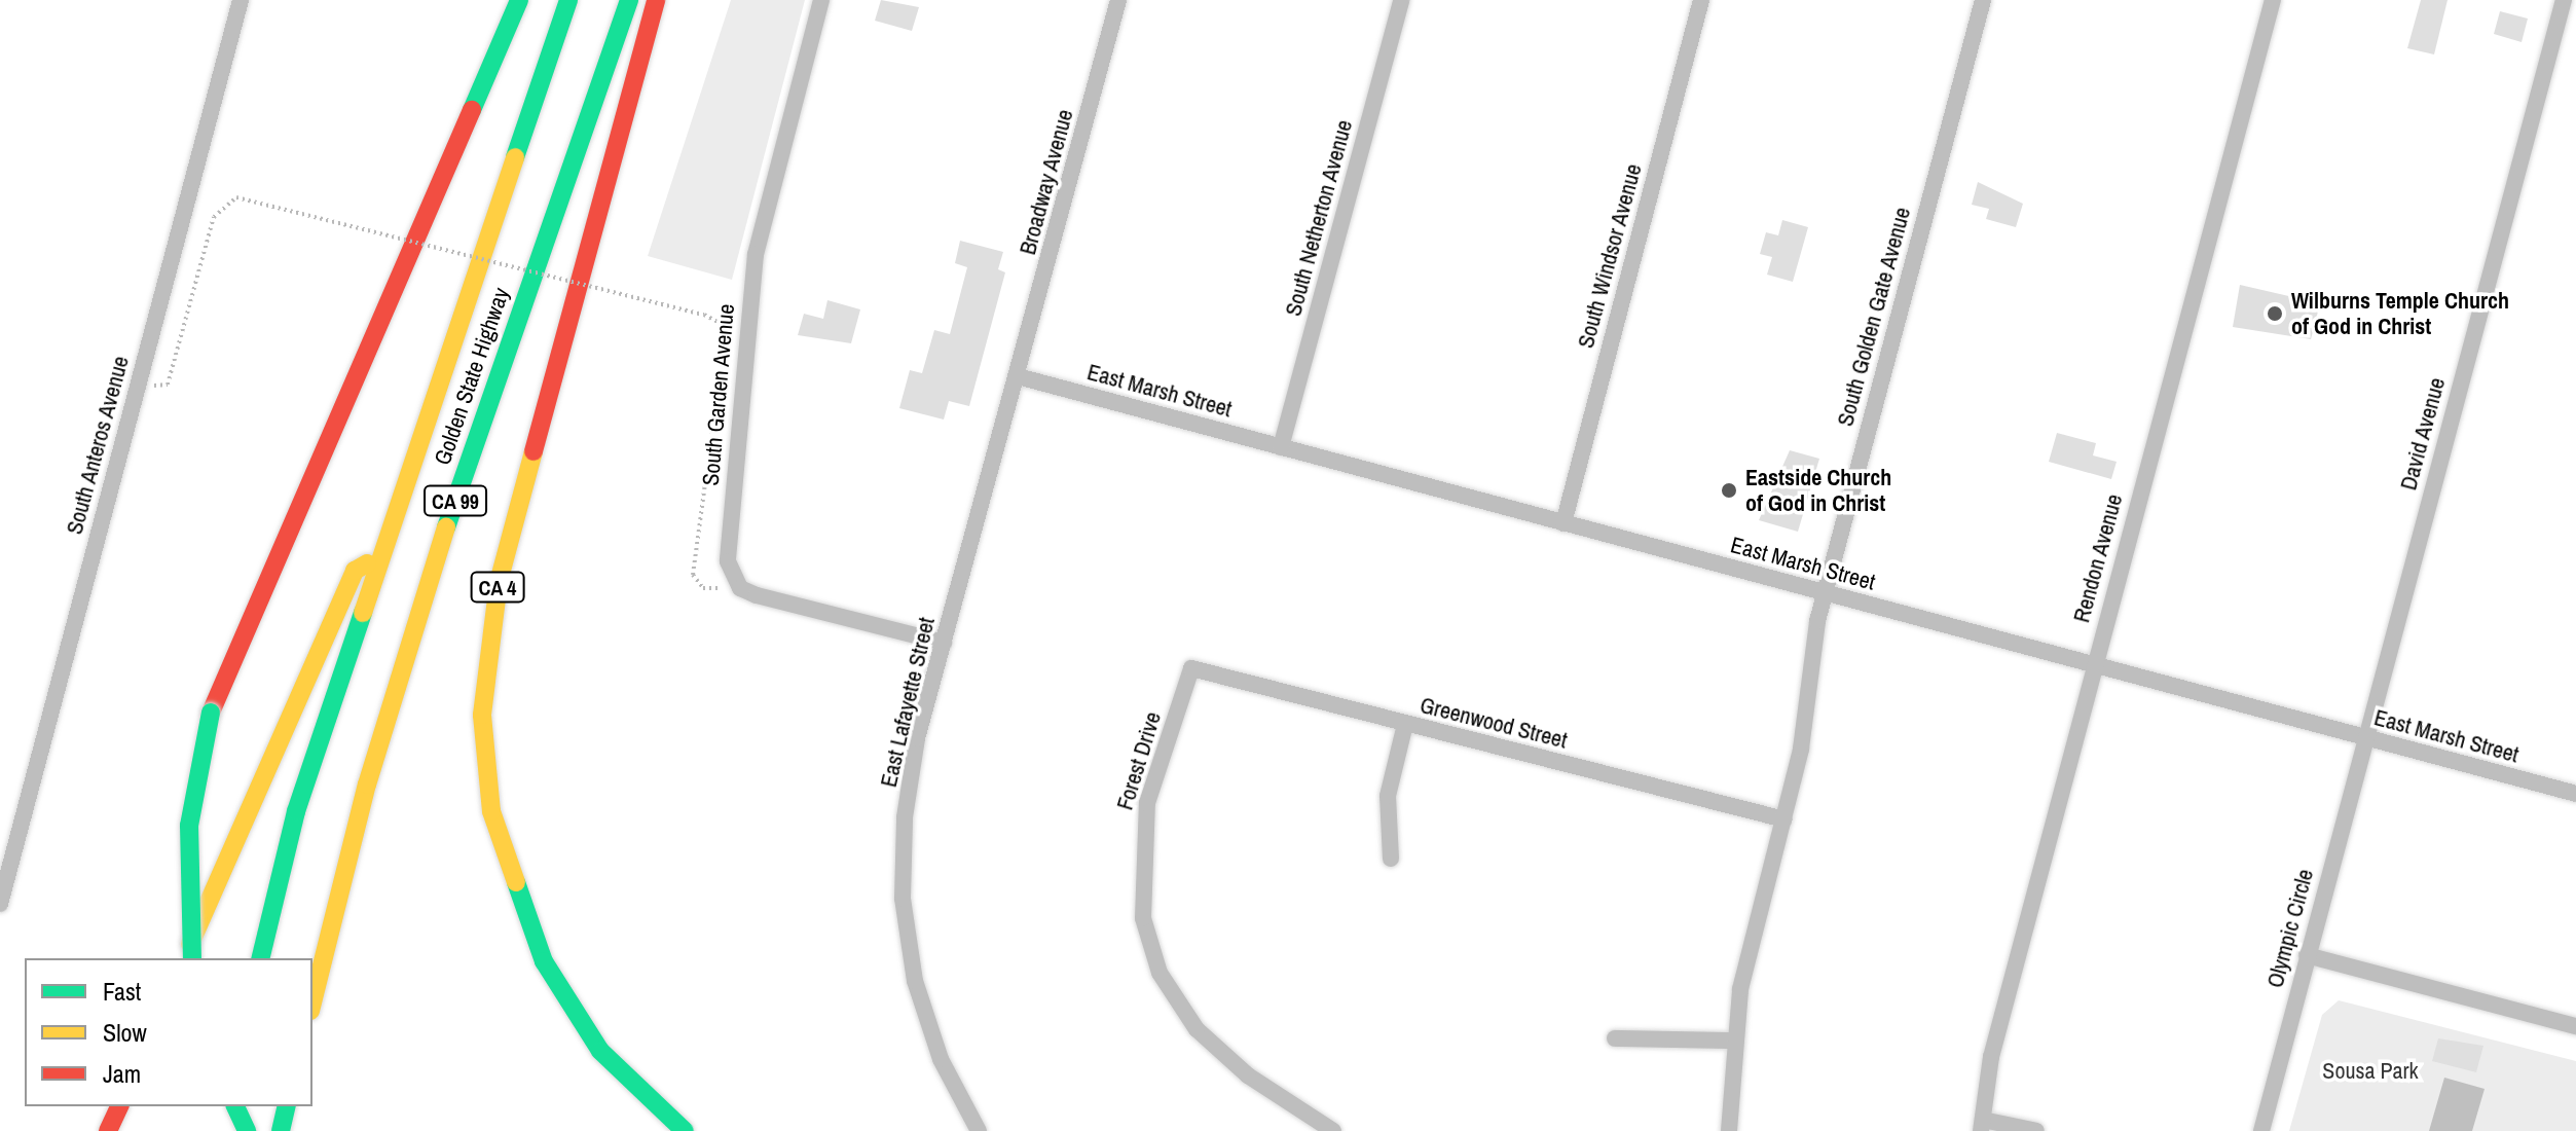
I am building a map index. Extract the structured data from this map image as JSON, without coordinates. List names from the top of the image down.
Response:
{
  "streets": {
    "highway": ["Golden State Highway", "CA 99", "CA 4"],
    "street": [
      "Broadway Avenue",
      "South Netherton Avenue",
      "South Windsor Avenue",
      "South Golden Gate Avenue",
      "East Marsh Street",
      "South Garden Avenue",
      "David Avenue",
      "South Anteros Avenue",
      "Rendon Avenue",
      "East Lafayette Street",
      "Greenwood Street",
      "Forest Drive",
      "Olympic Circle"
    ]
  },
  "crossings": [
    ["Broadway Avenue", "East Marsh Street"],
    ["Broadway Avenue", "East Lafayette Street"],
    ["South Netherton Avenue", "East Marsh Street"],
    ["South Windsor Avenue", "East Marsh Street"],
    ["South Golden Gate Avenue", "East Marsh Street"],
    ["South Golden Gate Avenue", "Greenwood Street"],
    ["East Marsh Street", "David Avenue"],
    ["East Marsh Street", "Rendon Avenue"],
    ["East Marsh Street", "East Lafayette Street"],
    ["East Marsh Street", "Olympic Circle"],
    ["David Avenue", "Olympic Circle"],
    ["Greenwood Street", "Forest Drive"]
  ],
  "parks": ["Sousa Park"],
  "places": ["Wilburns Temple Church of God in Christ", "Eastside Church of God in Christ"],
  "legend": ["Fast", "Slow", "Jam"]
}
